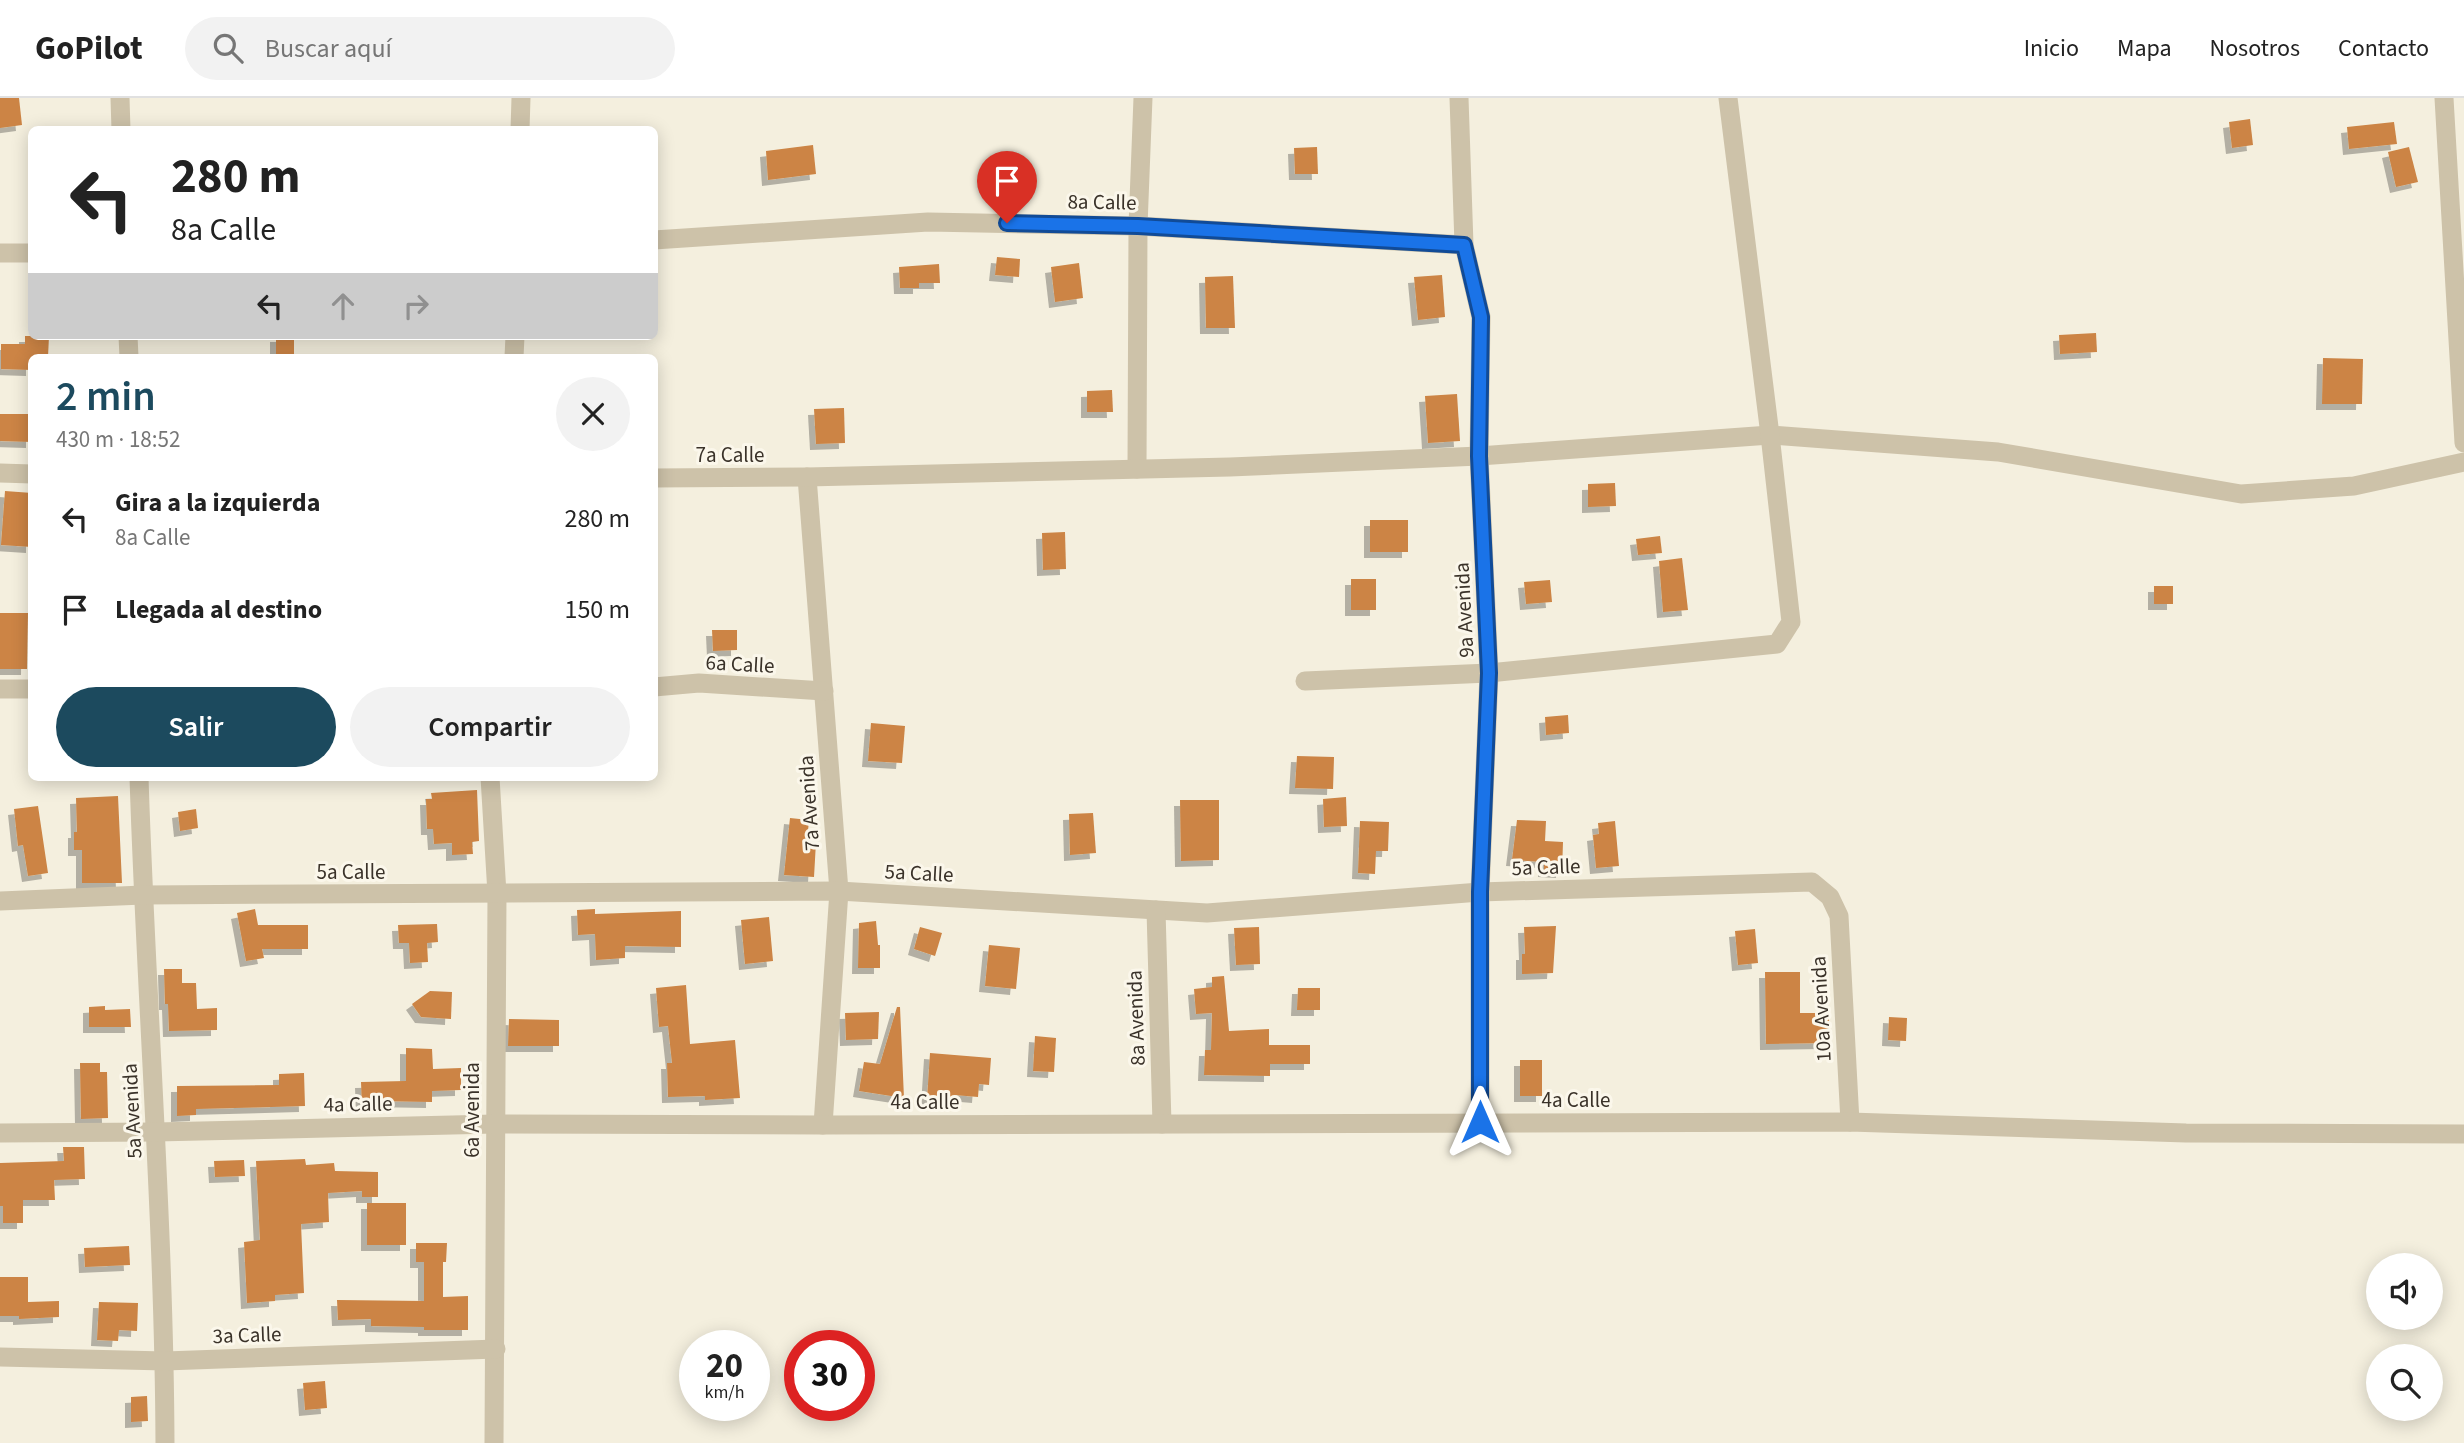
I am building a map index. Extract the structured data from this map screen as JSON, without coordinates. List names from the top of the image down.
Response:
{
  "streets": {
    "street": [
      "8a Calle",
      "7a Calle",
      "9a Avenida",
      "6a Calle",
      "7a Avenida",
      "5a Calle",
      "10a Avenida",
      "8a Avenida",
      "4a Calle",
      "6a Avenida",
      "5a Avenida",
      "3a Calle"
    ]
  },
  "crossings": [
    ["8a Calle", "9a Avenida"],
    ["7a Calle", "9a Avenida"],
    ["7a Calle", "7a Avenida"],
    ["9a Avenida", "5a Calle"],
    ["9a Avenida", "4a Calle"],
    ["6a Calle", "7a Avenida"],
    ["7a Avenida", "5a Calle"],
    ["7a Avenida", "4a Calle"],
    ["5a Calle", "10a Avenida"],
    ["5a Calle", "8a Avenida"],
    ["5a Calle", "6a Avenida"],
    ["5a Calle", "5a Avenida"],
    ["10a Avenida", "4a Calle"],
    ["8a Avenida", "4a Calle"],
    ["4a Calle", "6a Avenida"],
    ["4a Calle", "5a Avenida"],
    ["6a Avenida", "3a Calle"],
    ["5a Avenida", "3a Calle"]
  ],
  "page": {
    "header": "GoPilot",
    "search": "Buscar aquí",
    "nav": [
      "Inicio",
      "Mapa",
      "Nosotros",
      "Contacto"
    ],
    "turn": ["280 m", "8a Calle"],
    "heading": ["2 min", "430 m · 18:52"],
    "list": [
      {
        "name": "Gira a la izquierda",
        "note": "8a Calle",
        "value": "280 m"
      },
      {
        "name": "Llegada al destino",
        "value": "150 m"
      }
    ],
    "buttons": ["Salir", "Compartir"],
    "speed": "20 km/h",
    "limit": "30"
  }
}
